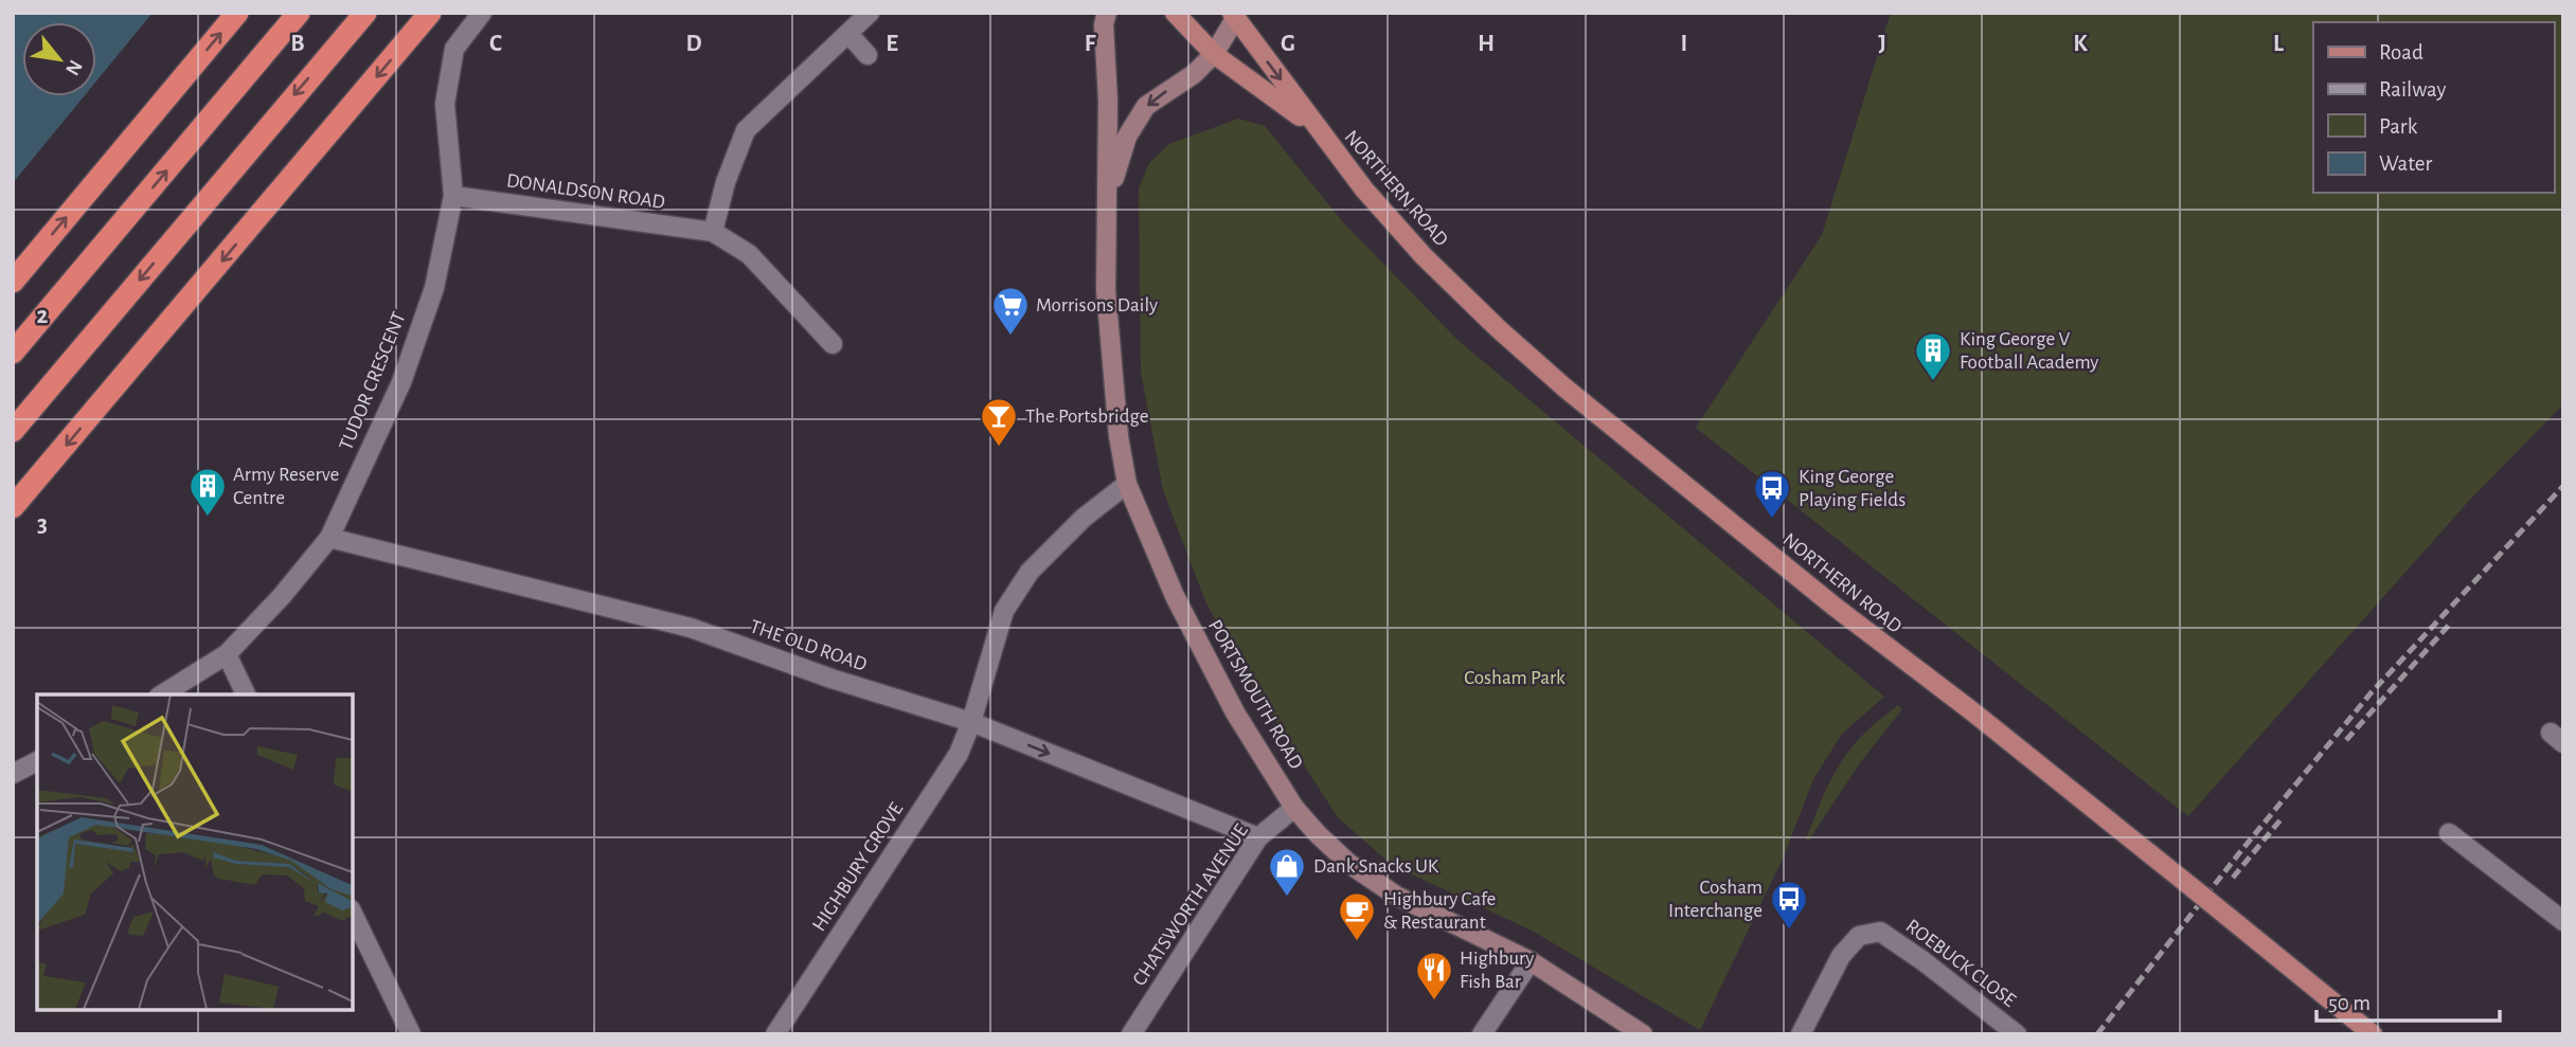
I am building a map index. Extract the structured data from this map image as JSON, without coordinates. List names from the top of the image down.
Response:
{
  "streets": {
    "main road": ["NORTHERN ROAD"],
    "street": [
      "DONALDSON ROAD",
      "TUDOR CRESCENT",
      "THE OLD ROAD",
      "PORTSMOUTH ROAD",
      "HIGHBURY GROVE",
      "CHATSWORTH AVENUE",
      "ROEBUCK CLOSE"
    ]
  },
  "crossings": [
    ["NORTHERN ROAD", "PORTSMOUTH ROAD"],
    ["DONALDSON ROAD", "TUDOR CRESCENT"],
    ["TUDOR CRESCENT", "THE OLD ROAD"],
    ["THE OLD ROAD", "HIGHBURY GROVE"],
    ["THE OLD ROAD", "CHATSWORTH AVENUE"],
    ["PORTSMOUTH ROAD", "HIGHBURY GROVE"],
    ["PORTSMOUTH ROAD", "CHATSWORTH AVENUE"]
  ],
  "parks": ["Cosham Park"],
  "places": {
    "supermarket": ["Morrisons Daily"],
    "building": ["King George V Football Academy", "Army Reserve Centre"],
    "bar": ["The Portsbridge"],
    "bus stop": ["King George Playing Fields", "Cosham Interchange"],
    "shop": ["Dank Snacks UK"],
    "cafe": ["Highbury Cafe & Restaurant"],
    "restaurant": ["Highbury Fish Bar"]
  },
  "legend": [
    "Road",
    "Railway",
    "Park",
    "Water"
  ],
  "scale_bar": "50 m",
  "north": "bottom right",
  "grid": {
    "columns": [
      "B",
      "C",
      "D",
      "E",
      "F",
      "G",
      "H",
      "I",
      "J",
      "K",
      "L"
    ],
    "rows": ["2", "3"]
  }
}
